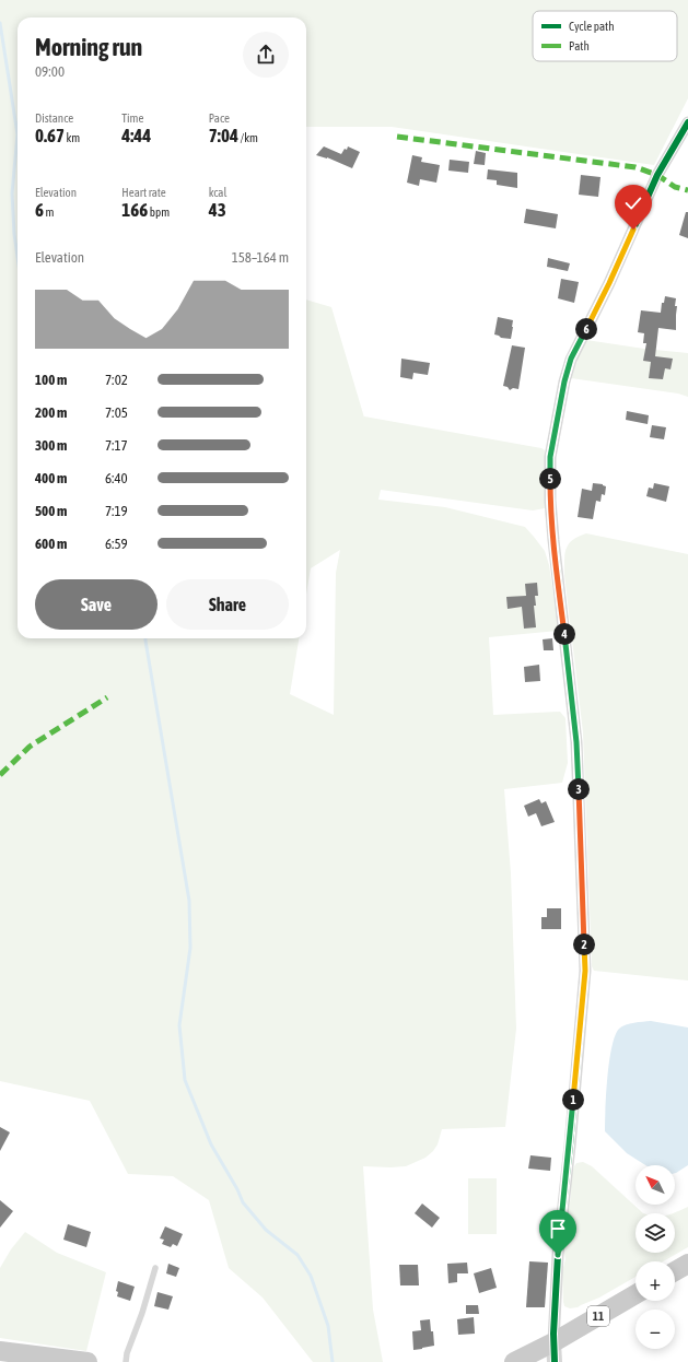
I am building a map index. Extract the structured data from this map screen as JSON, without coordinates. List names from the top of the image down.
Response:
{
  "streets": {
    "main road": ["11"]
  },
  "legend": ["Cycle path", "Path"],
  "north": "top left",
  "page": {
    "heading": ["Morning run", "09:00"],
    "stats": [
      ["Distance", "0.67 km"],
      ["Time", "4:44"],
      ["Pace", "7:04 /km"],
      ["Elevation", "6 m"],
      ["Heart rate", "166 bpm"],
      ["kcal", "43"]
    ],
    "chart": ["Elevation", "158–164 m"],
    "pins": [
      "6",
      "5",
      "4",
      "3",
      "2",
      "1"
    ],
    "list": [
      {
        "name": "100 m",
        "note": "7:02"
      },
      {
        "name": "200 m",
        "note": "7:05"
      },
      {
        "name": "300 m",
        "note": "7:17"
      },
      {
        "name": "400 m",
        "note": "6:40"
      },
      {
        "name": "500 m",
        "note": "7:19"
      },
      {
        "name": "600 m",
        "note": "6:59"
      }
    ],
    "buttons": ["Save", "Share"],
    "map_buttons": ["+", "−"]
  }
}
